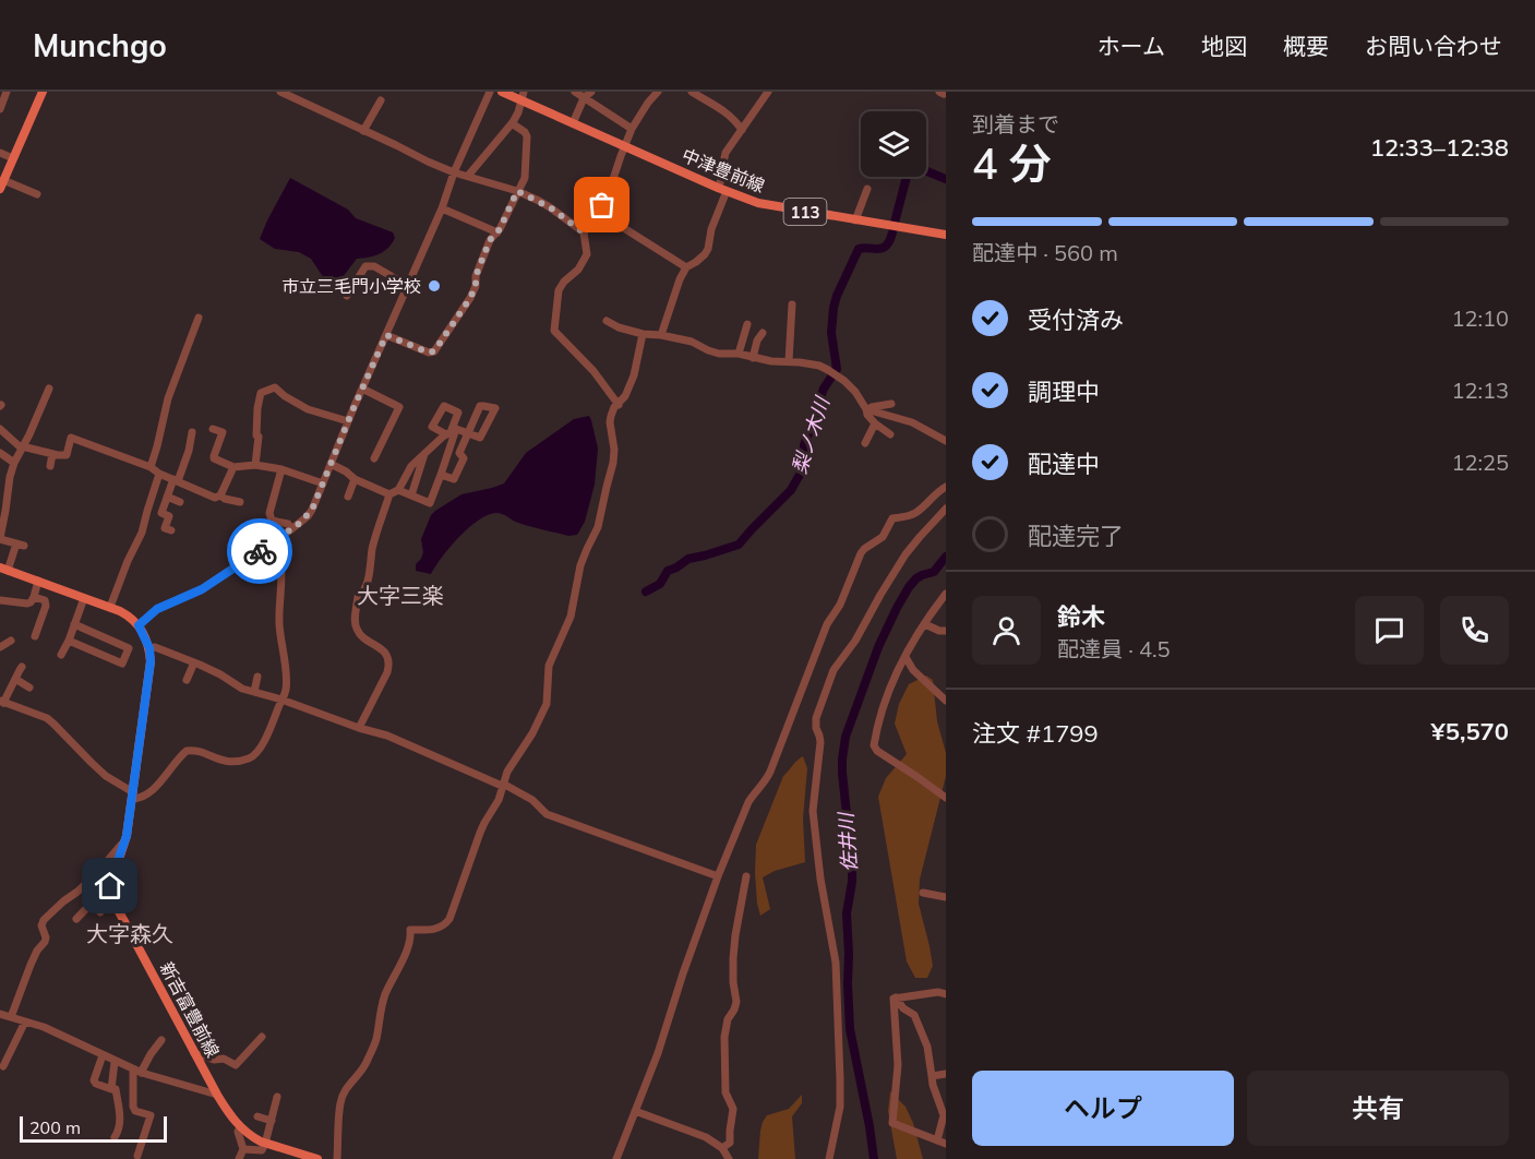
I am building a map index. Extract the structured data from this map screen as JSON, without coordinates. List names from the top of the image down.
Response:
{
  "streets": {
    "main road": ["中津豊前線", "113", "新吉富豊前線"]
  },
  "districts": ["大字三楽", "大字森久"],
  "water": ["梨ノ木川", "佐井川"],
  "places": ["市立三毛門小学校"],
  "scale_bar": "200 m",
  "page": {
    "header": "Munchgo",
    "nav": [
      "ホーム",
      "地図",
      "概要",
      "お問い合わせ"
    ],
    "heading": ["4 分", "到着まで", "12:33–12:38"],
    "panel": [
      "鈴木",
      "配達員 · 4.5",
      "注文 #1799",
      "¥5,570"
    ],
    "bar": "配達中 · 560 m",
    "list": [
      ["受付済み", "12:10"],
      ["調理中", "12:13"],
      ["配達中", "12:25"],
      "配達完了"
    ],
    "buttons": ["ヘルプ", "共有"],
    "scale": "200 m"
  }
}
